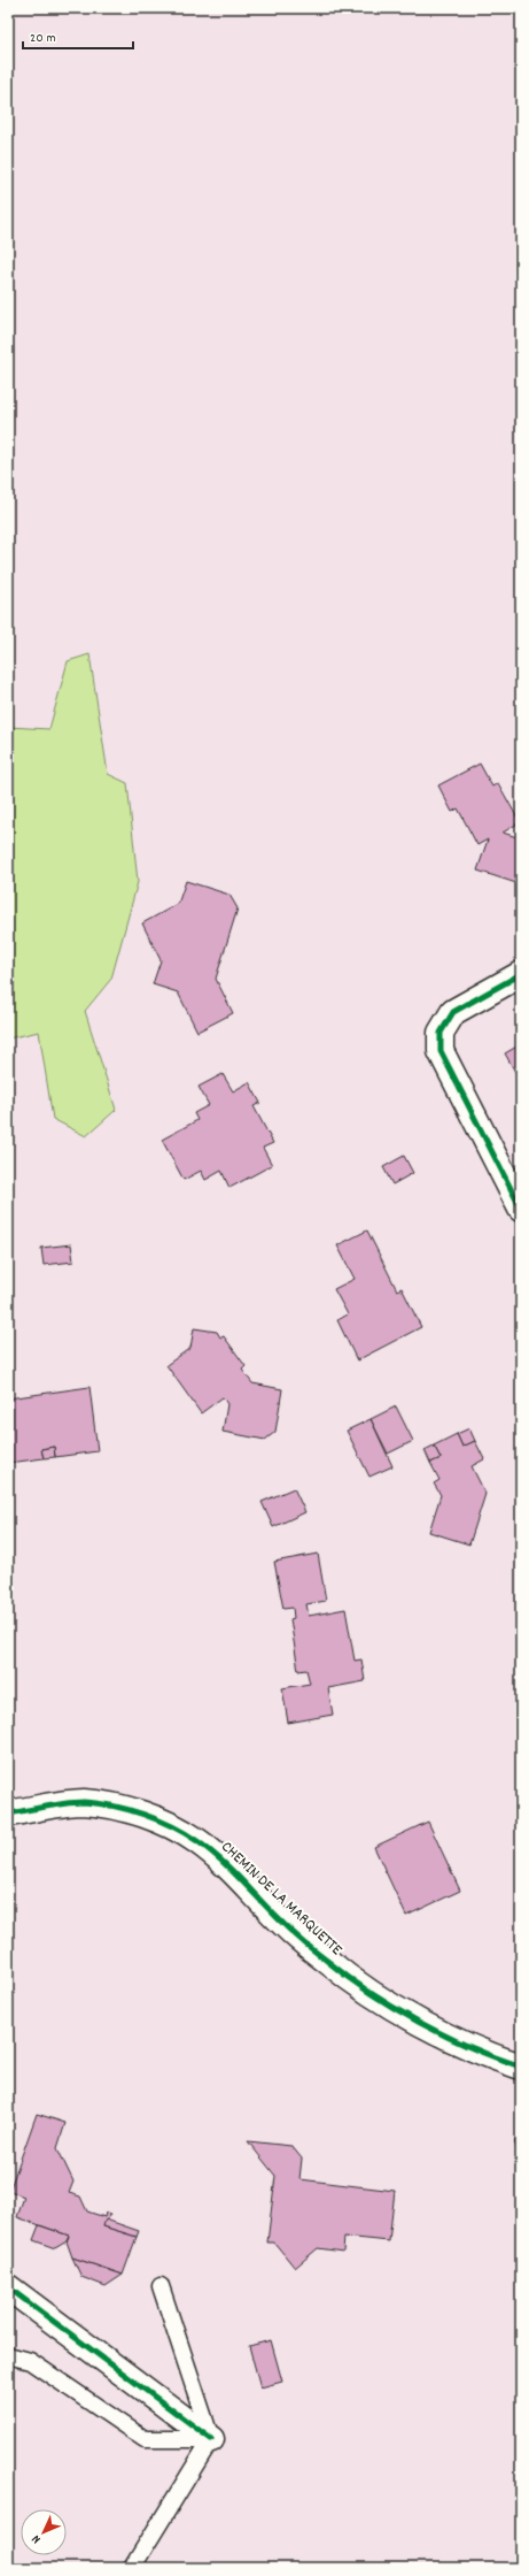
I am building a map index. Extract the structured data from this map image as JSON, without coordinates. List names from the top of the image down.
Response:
{
  "streets": {
    "street": ["CHEMIN DE LA MARQUETTE"]
  },
  "scale_bar": "20 m",
  "north": "bottom left"
}
